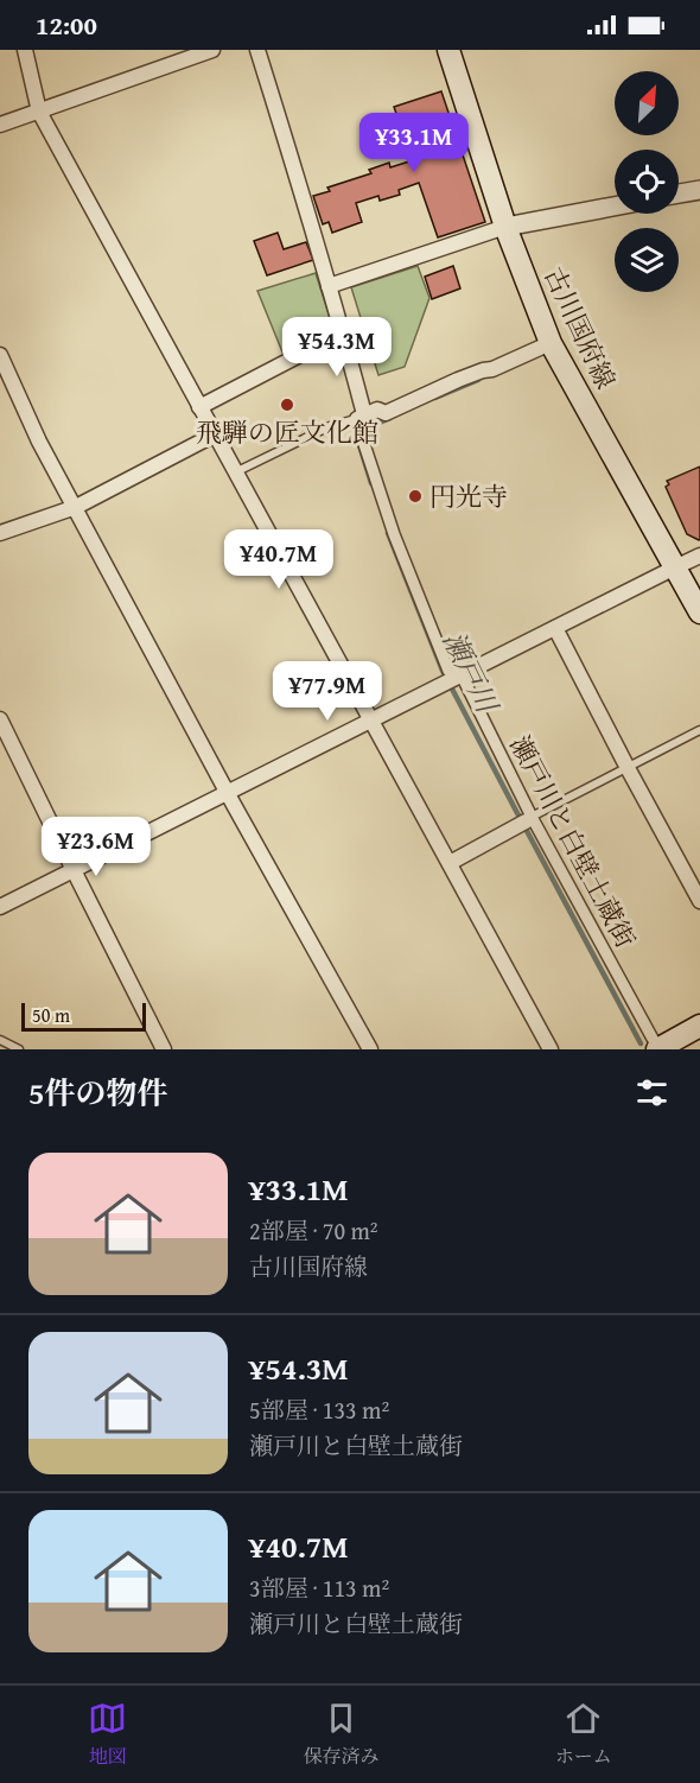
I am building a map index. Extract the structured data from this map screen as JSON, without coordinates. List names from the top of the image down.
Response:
{
  "streets": {
    "main road": ["古川国府線"],
    "street": ["瀬戸川と白壁土蔵街"]
  },
  "water": ["瀬戸川"],
  "places": ["飛騨の匠文化館", "円光寺"],
  "scale_bar": "50 m",
  "north": "top right",
  "page": {
    "status": "12:00",
    "price": [
      "¥33.1M",
      "¥54.3M",
      "¥40.7M",
      "¥77.9M",
      "¥23.6M"
    ],
    "scale": "50 m",
    "heading": "5件の物件",
    "list": [
      {
        "name": "¥33.1M",
        "note": "2部屋 · 70 m² · 古川国府線"
      },
      {
        "name": "¥54.3M",
        "note": "5部屋 · 133 m² · 瀬戸川と白壁土蔵街"
      },
      {
        "name": "¥40.7M",
        "note": "3部屋 · 113 m² · 瀬戸川と白壁土蔵街"
      }
    ],
    "tabs": ["地図", "保存済み", "ホーム"]
  }
}
